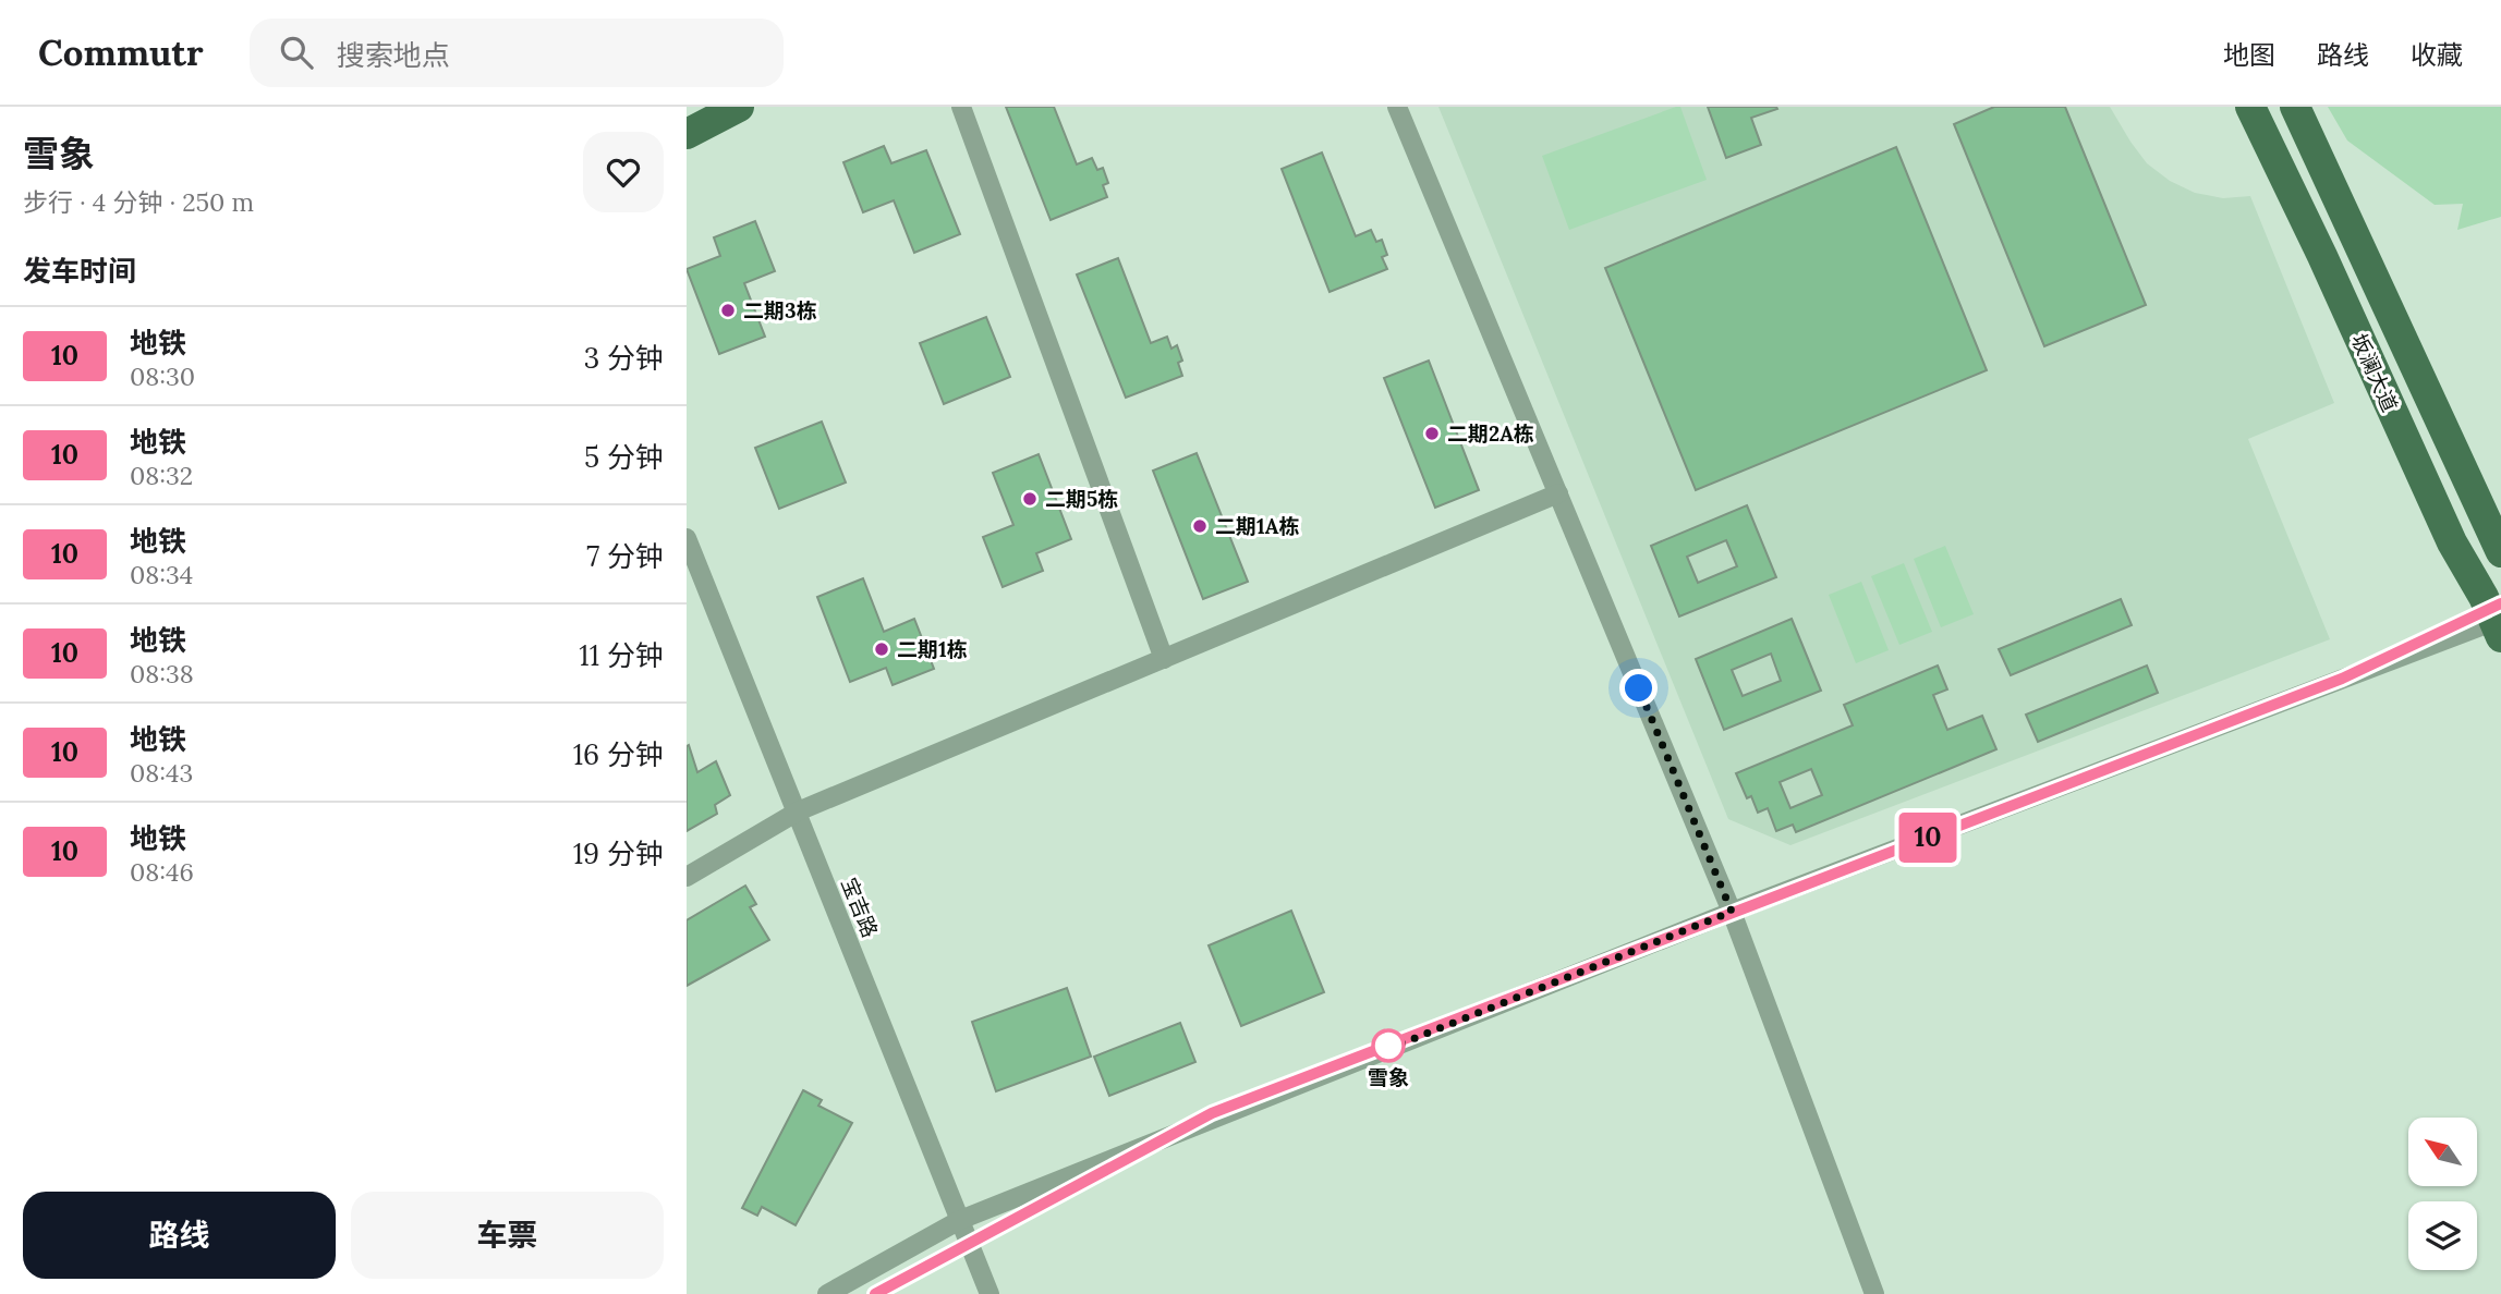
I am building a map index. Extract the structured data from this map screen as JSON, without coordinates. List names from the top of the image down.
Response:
{
  "streets": {
    "main road": ["坂澜大道"],
    "street": ["宝吉路"]
  },
  "places": [
    "二期3栋",
    "二期2A栋",
    "二期5栋",
    "二期1A栋",
    "二期1栋",
    "雪象"
  ],
  "lines": ["metro line 10"],
  "north": "top left",
  "page": {
    "header": "Commutr",
    "search": "搜索地点",
    "nav": ["地图", "路线", "收藏"],
    "heading": [
      ["雪象", "步行 · 4 分钟 · 250 m"],
      "发车时间"
    ],
    "on_map": "10",
    "list": [
      {
        "mark": "10",
        "name": "地铁",
        "note": "08:30",
        "value": "3 分钟"
      },
      {
        "mark": "10",
        "name": "地铁",
        "note": "08:32",
        "value": "5 分钟"
      },
      {
        "mark": "10",
        "name": "地铁",
        "note": "08:34",
        "value": "7 分钟"
      },
      {
        "mark": "10",
        "name": "地铁",
        "note": "08:38",
        "value": "11 分钟"
      },
      {
        "mark": "10",
        "name": "地铁",
        "note": "08:43",
        "value": "16 分钟"
      },
      {
        "mark": "10",
        "name": "地铁",
        "note": "08:46",
        "value": "19 分钟"
      }
    ],
    "buttons": ["路线", "车票"]
  }
}
